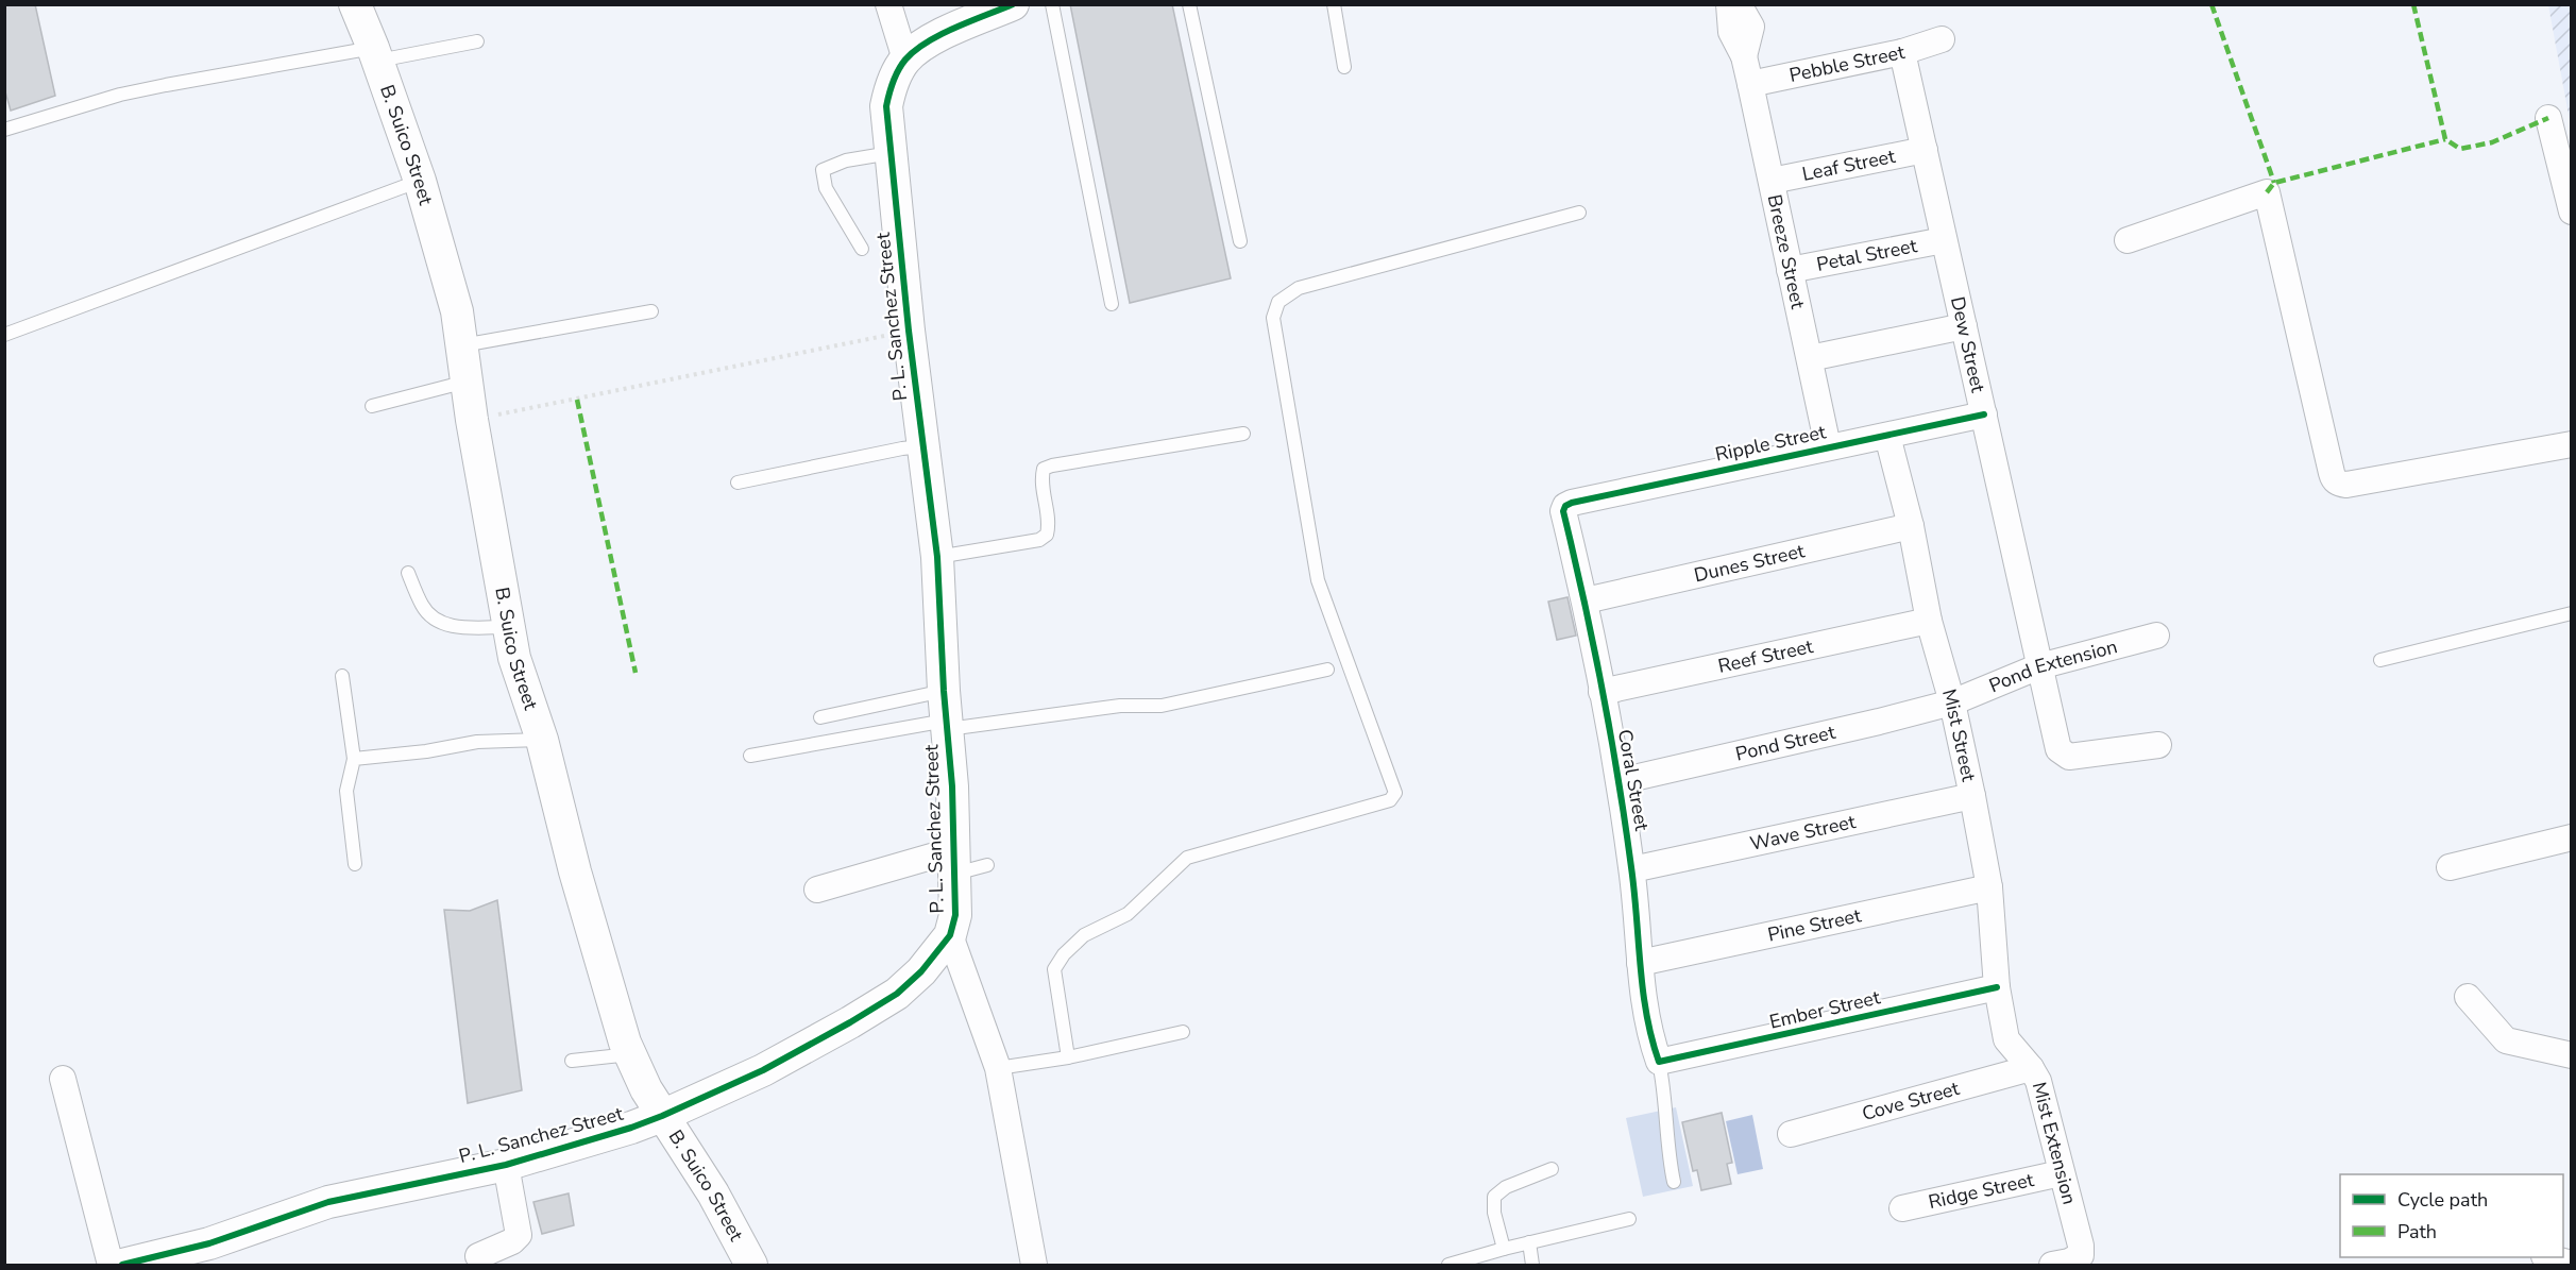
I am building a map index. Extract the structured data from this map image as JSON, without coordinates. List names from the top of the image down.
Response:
{
  "streets": {
    "street": [
      "Pebble Street",
      "B. Suico Street",
      "Leaf Street",
      "Breeze Street",
      "Petal Street",
      "P. L. Sanchez Street",
      "Dew Street",
      "Ripple Street",
      "Dunes Street",
      "Reef Street",
      "Pond Extension",
      "Mist Street",
      "Pond Street",
      "Coral Street",
      "Wave Street",
      "Pine Street",
      "Ember Street",
      "Cove Street",
      "Mist Extension",
      "Ridge Street"
    ]
  },
  "crossings": [
    ["Pebble Street", "Breeze Street"],
    ["Pebble Street", "Dew Street"],
    ["B. Suico Street", "P. L. Sanchez Street"],
    ["Leaf Street", "Breeze Street"],
    ["Leaf Street", "Dew Street"],
    ["Breeze Street", "Petal Street"],
    ["Breeze Street", "Ripple Street"],
    ["Petal Street", "Dew Street"],
    ["Dew Street", "Ripple Street"],
    ["Dew Street", "Pond Extension"],
    ["Ripple Street", "Mist Street"],
    ["Ripple Street", "Coral Street"],
    ["Dunes Street", "Mist Street"],
    ["Dunes Street", "Coral Street"],
    ["Reef Street", "Mist Street"],
    ["Reef Street", "Coral Street"],
    ["Pond Extension", "Mist Street"],
    ["Pond Extension", "Pond Street"],
    ["Mist Street", "Pond Street"],
    ["Mist Street", "Wave Street"],
    ["Mist Street", "Pine Street"],
    ["Mist Street", "Ember Street"],
    ["Mist Street", "Mist Extension"],
    ["Pond Street", "Coral Street"],
    ["Coral Street", "Wave Street"],
    ["Coral Street", "Pine Street"],
    ["Coral Street", "Ember Street"],
    ["Cove Street", "Mist Extension"],
    ["Mist Extension", "Ridge Street"]
  ],
  "legend": ["Cycle path", "Path"]
}
